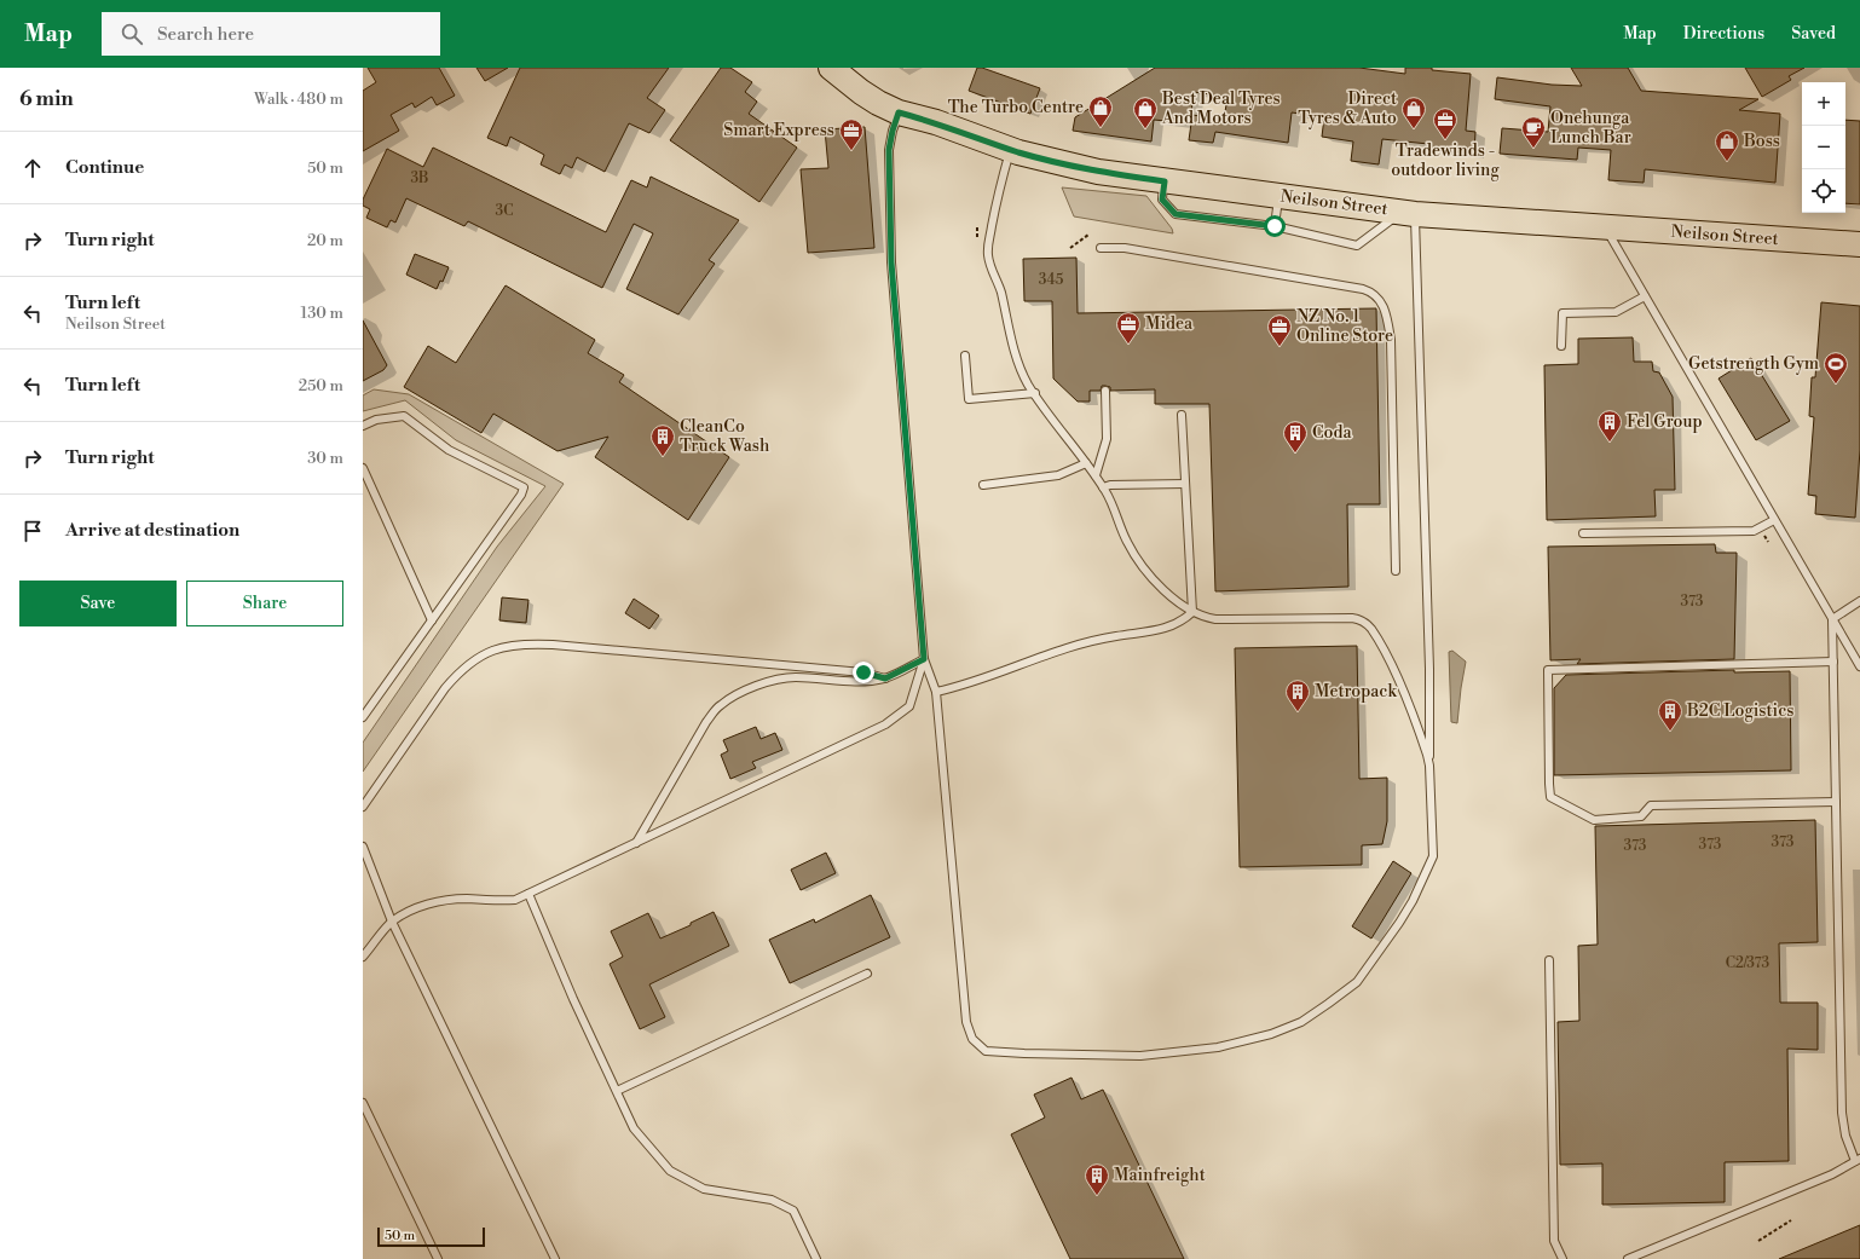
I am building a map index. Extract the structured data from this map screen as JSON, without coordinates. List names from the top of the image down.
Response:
{
  "streets": {
    "main road": ["Neilson Street"]
  },
  "places": {
    "shop": [
      "The Turbo Centre",
      "Best Deal Tyres And Motors",
      "Direct Tyres & Auto",
      "Boss"
    ],
    "office": [
      "Tradewinds - outdoor living",
      "Smart Express",
      "Midea",
      "NZ No. 1 Online Store"
    ],
    "cafe": ["Onehunga Lunch Bar"],
    "sports": ["Getstrength Gym"],
    "building": [
      "Fel Group",
      "Coda",
      "CleanCo Truck Wash",
      "Metropack",
      "B2C Logistics",
      "Mainfreight"
    ]
  },
  "house_numbers": [
    "3B",
    "3C",
    "345",
    "373",
    "373",
    "373",
    "373",
    "C2/373"
  ],
  "scale_bar": "50 m",
  "page": {
    "header": "Map",
    "search": "Search here",
    "nav": ["Map", "Directions", "Saved"],
    "heading": ["6 min", "Walk · 480 m"],
    "map_buttons": ["+", "−"],
    "list": [
      ["Continue", "50 m"],
      ["Turn right", "20 m"],
      ["Turn left", "Neilson Street", "130 m"],
      ["Turn left", "250 m"],
      ["Turn right", "30 m"],
      "Arrive at destination"
    ],
    "buttons": ["Save", "Share"],
    "scale": "50 m"
  }
}
